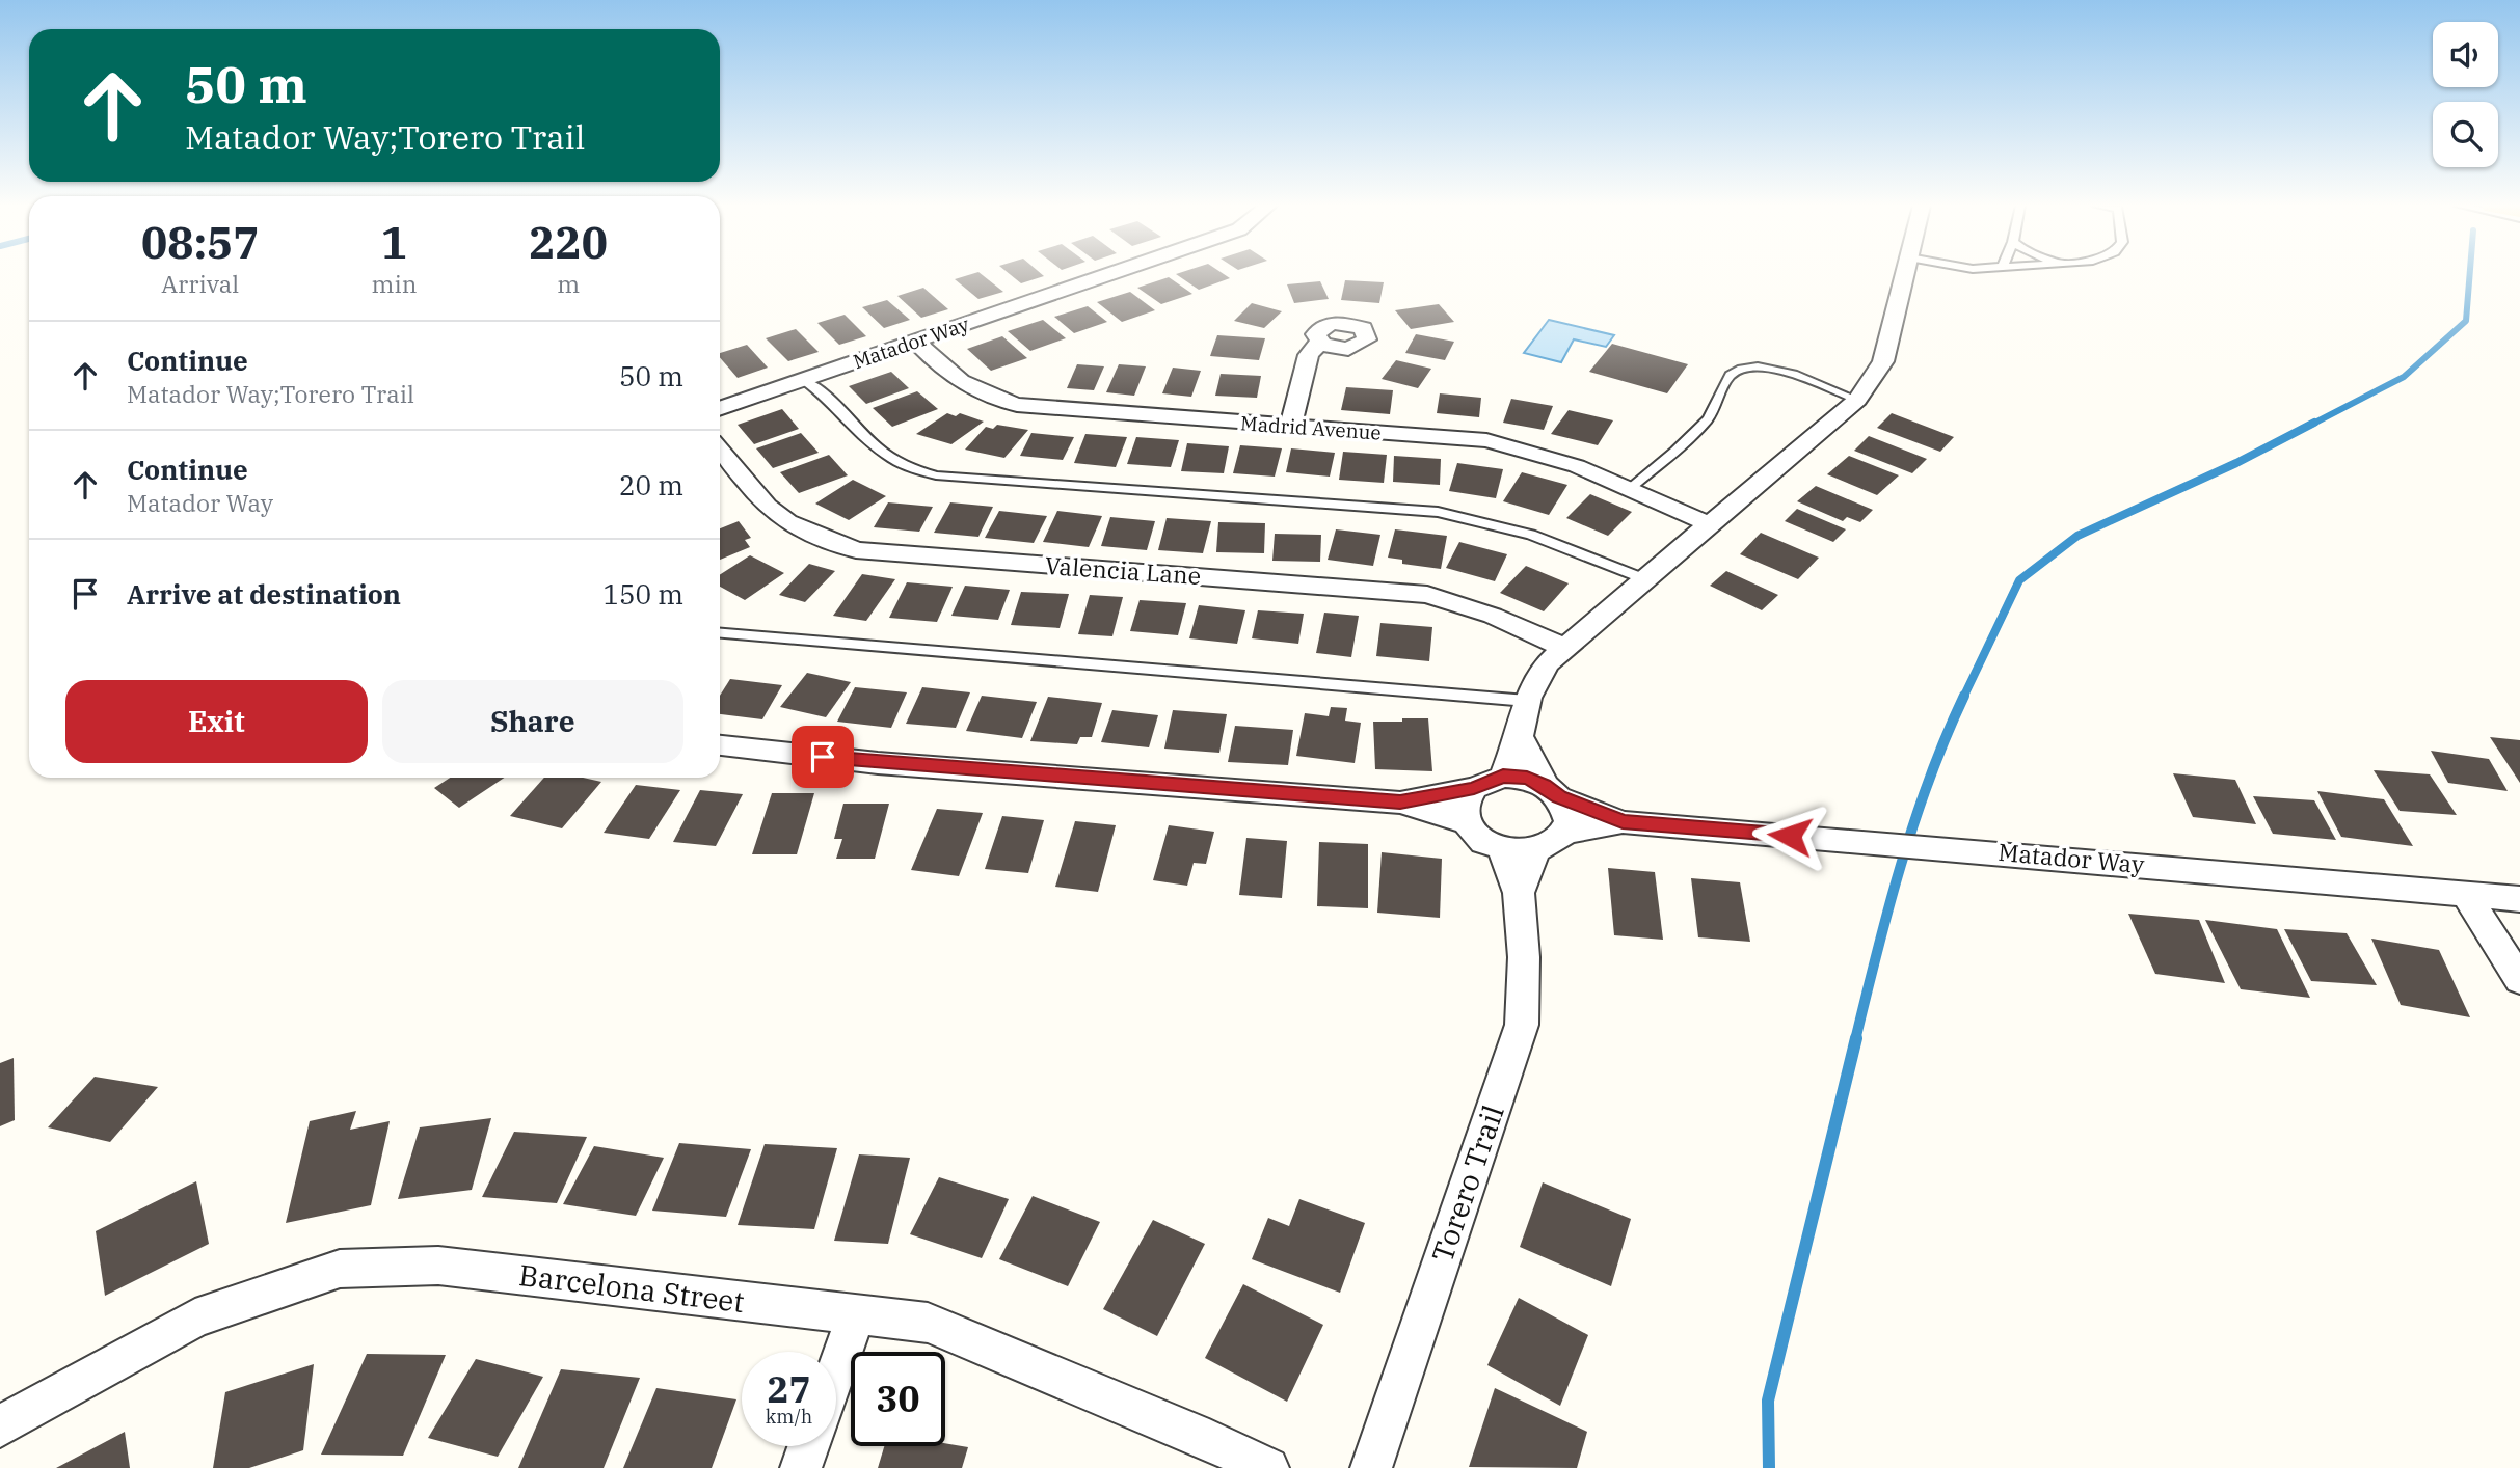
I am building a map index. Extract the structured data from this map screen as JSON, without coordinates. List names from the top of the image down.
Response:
{
  "streets": {
    "street": [
      "Matador Way",
      "Madrid Avenue",
      "Valencia Lane",
      "Torero Trail",
      "Barcelona Street"
    ]
  },
  "crossings": [
    ["Matador Way", "Madrid Avenue"],
    ["Matador Way", "Torero Trail"]
  ],
  "page": {
    "turn": ["50 m", "Matador Way;Torero Trail"],
    "eta": [
      "08:57",
      "Arrival",
      "1",
      "min",
      "220",
      "m"
    ],
    "list": [
      {
        "name": "Continue",
        "note": "Matador Way;Torero Trail",
        "value": "50 m"
      },
      {
        "name": "Continue",
        "note": "Matador Way",
        "value": "20 m"
      },
      {
        "name": "Arrive at destination",
        "value": "150 m"
      }
    ],
    "buttons": ["Exit", "Share"],
    "speed": "27 km/h",
    "limit": "30"
  }
}
